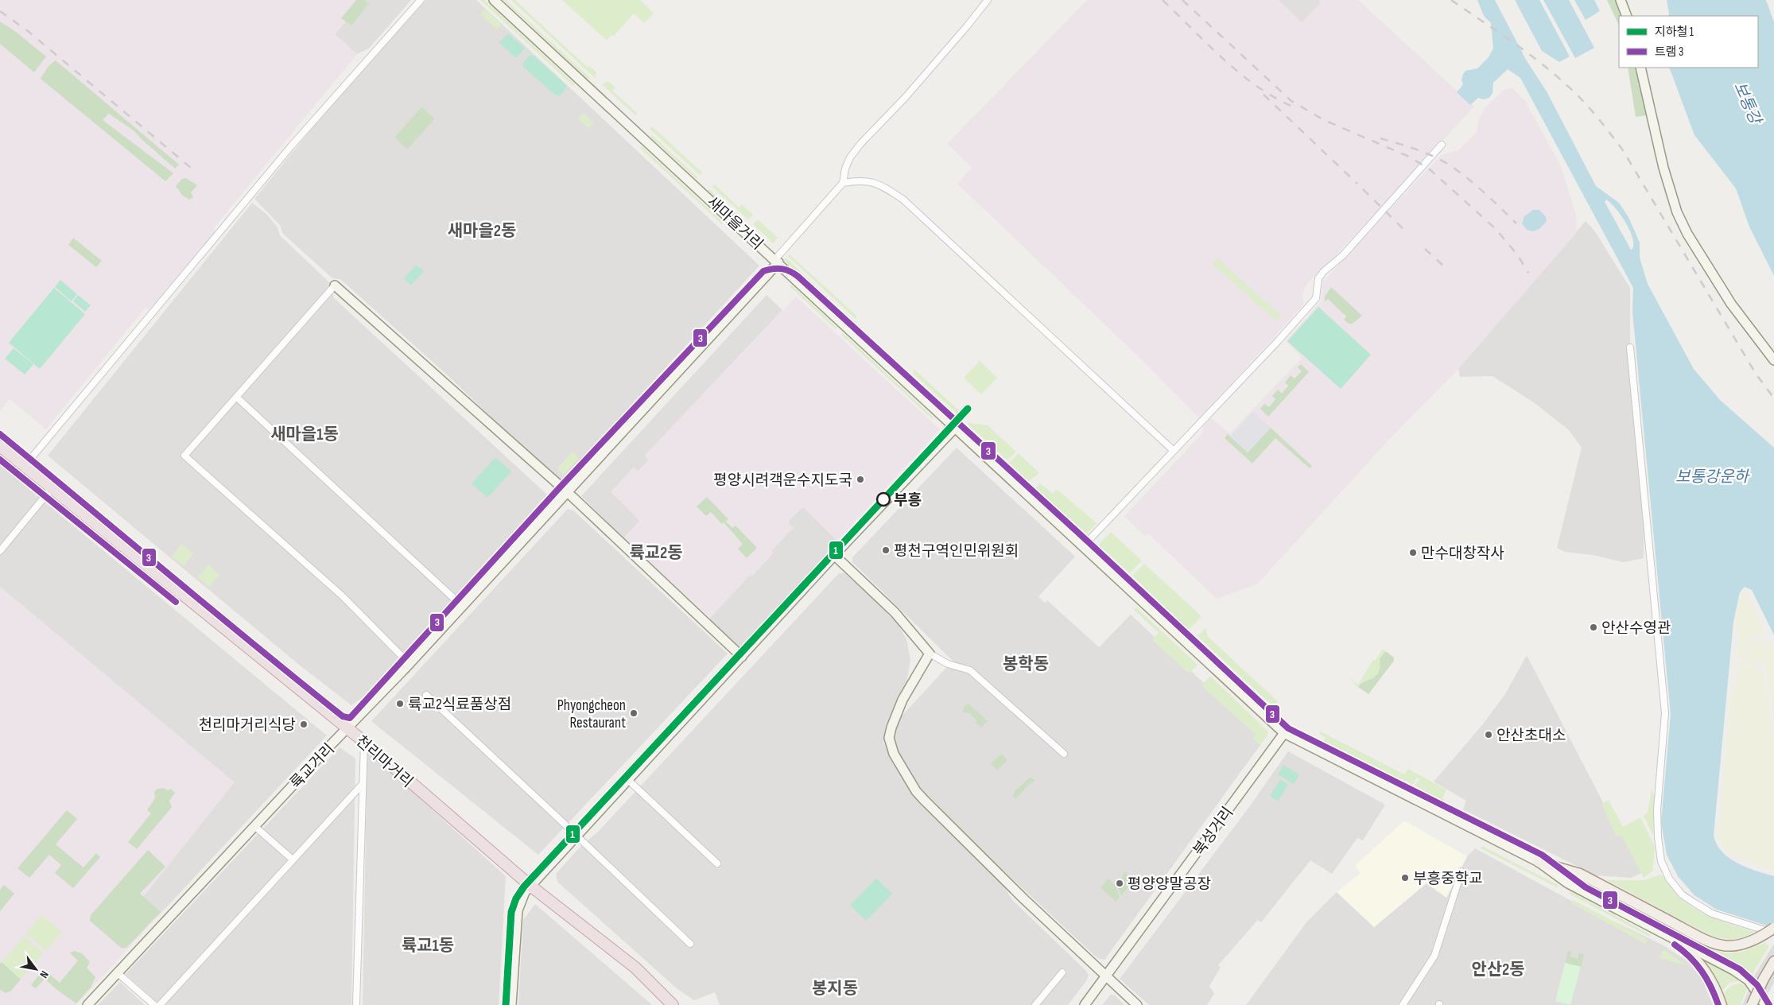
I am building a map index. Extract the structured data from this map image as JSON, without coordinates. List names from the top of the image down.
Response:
{
  "streets": {
    "highway": ["천리마거리"],
    "main road": ["새마을거리", "륙교거리", "북성거리"]
  },
  "crossings": [
    ["새마을거리", "륙교거리"],
    ["새마을거리", "북성거리"],
    ["천리마거리", "륙교거리"]
  ],
  "districts": [
    "새마을2동",
    "새마을1동",
    "륙교2동",
    "봉학동",
    "륙교1동",
    "안산2동",
    "봉지동"
  ],
  "water": ["보통강", "보통강운하"],
  "places": [
    "평양시려객운수지도국",
    "부흥",
    "평천구역인민위원회",
    "만수대창작사",
    "안산수영관",
    "륙교2식료품상점",
    "Phyongcheon Restaurant",
    "천리마거리식당",
    "안산초대소",
    "부흥중학교",
    "평양양말공장"
  ],
  "lines": ["tram line 3", "metro line 1"],
  "legend": ["지하철 1", "트램 3"],
  "north": "bottom right"
}
